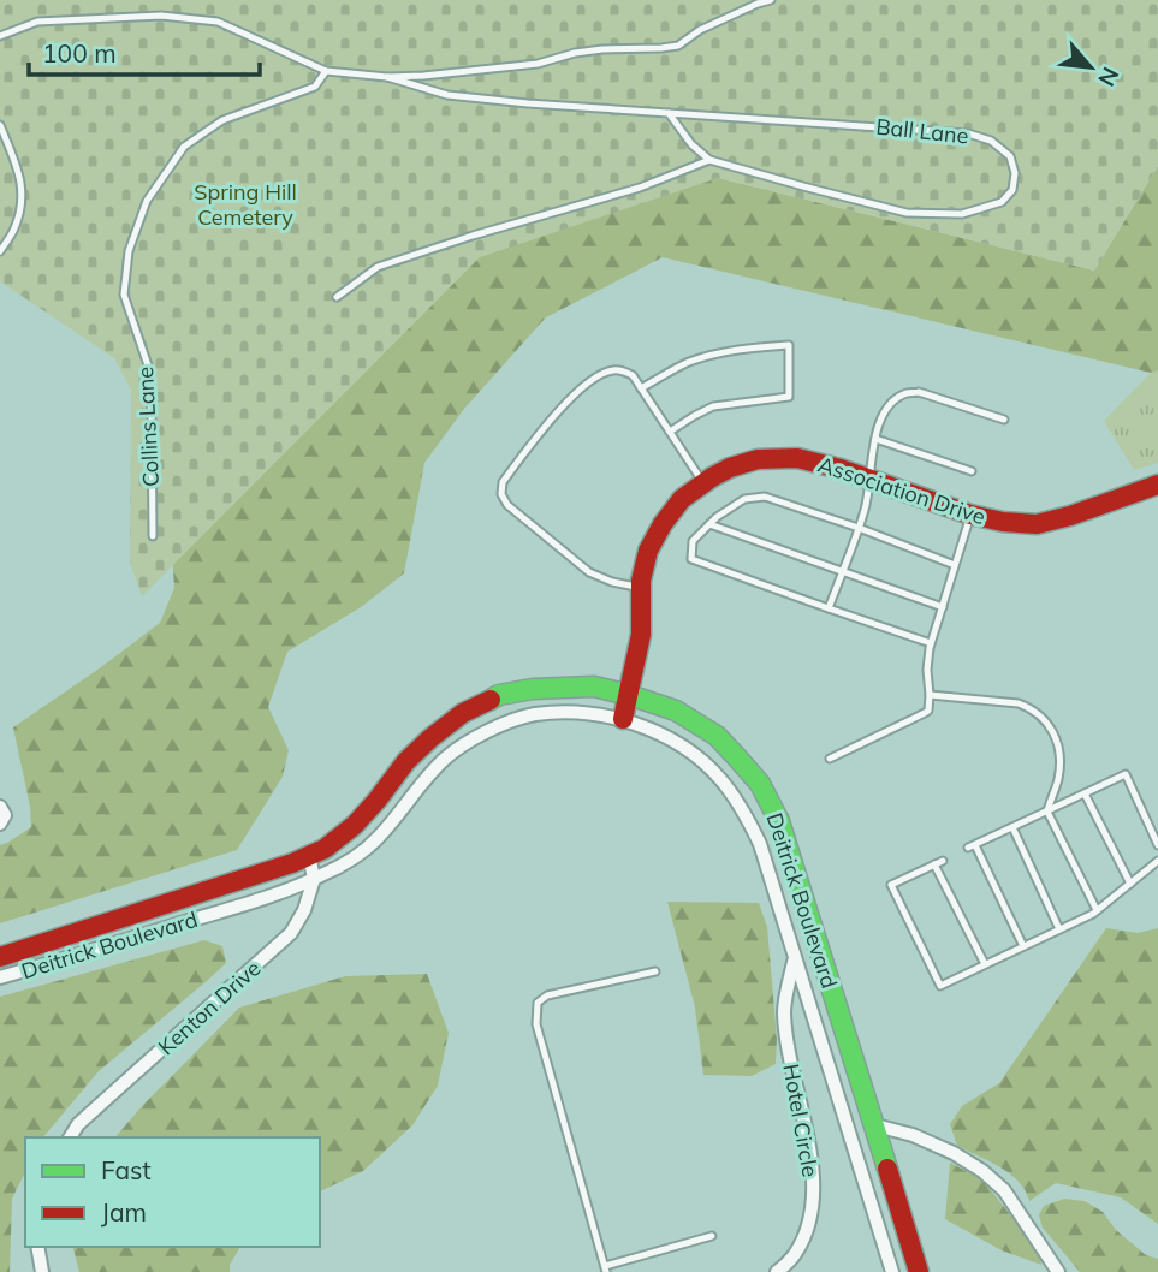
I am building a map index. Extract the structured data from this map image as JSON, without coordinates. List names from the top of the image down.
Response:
{
  "streets": {
    "street": [
      "Association Drive",
      "Deitrick Boulevard",
      "Kenton Drive",
      "Hotel Circle"
    ],
    "lane": ["Ball Lane", "Collins Lane"]
  },
  "crossings": [
    ["Association Drive", "Deitrick Boulevard"],
    ["Deitrick Boulevard", "Kenton Drive"],
    ["Deitrick Boulevard", "Hotel Circle"]
  ],
  "parks": ["Spring Hill Cemetery"],
  "legend": ["Fast", "Jam"],
  "scale_bar": "100 m",
  "north": "bottom right"
}
